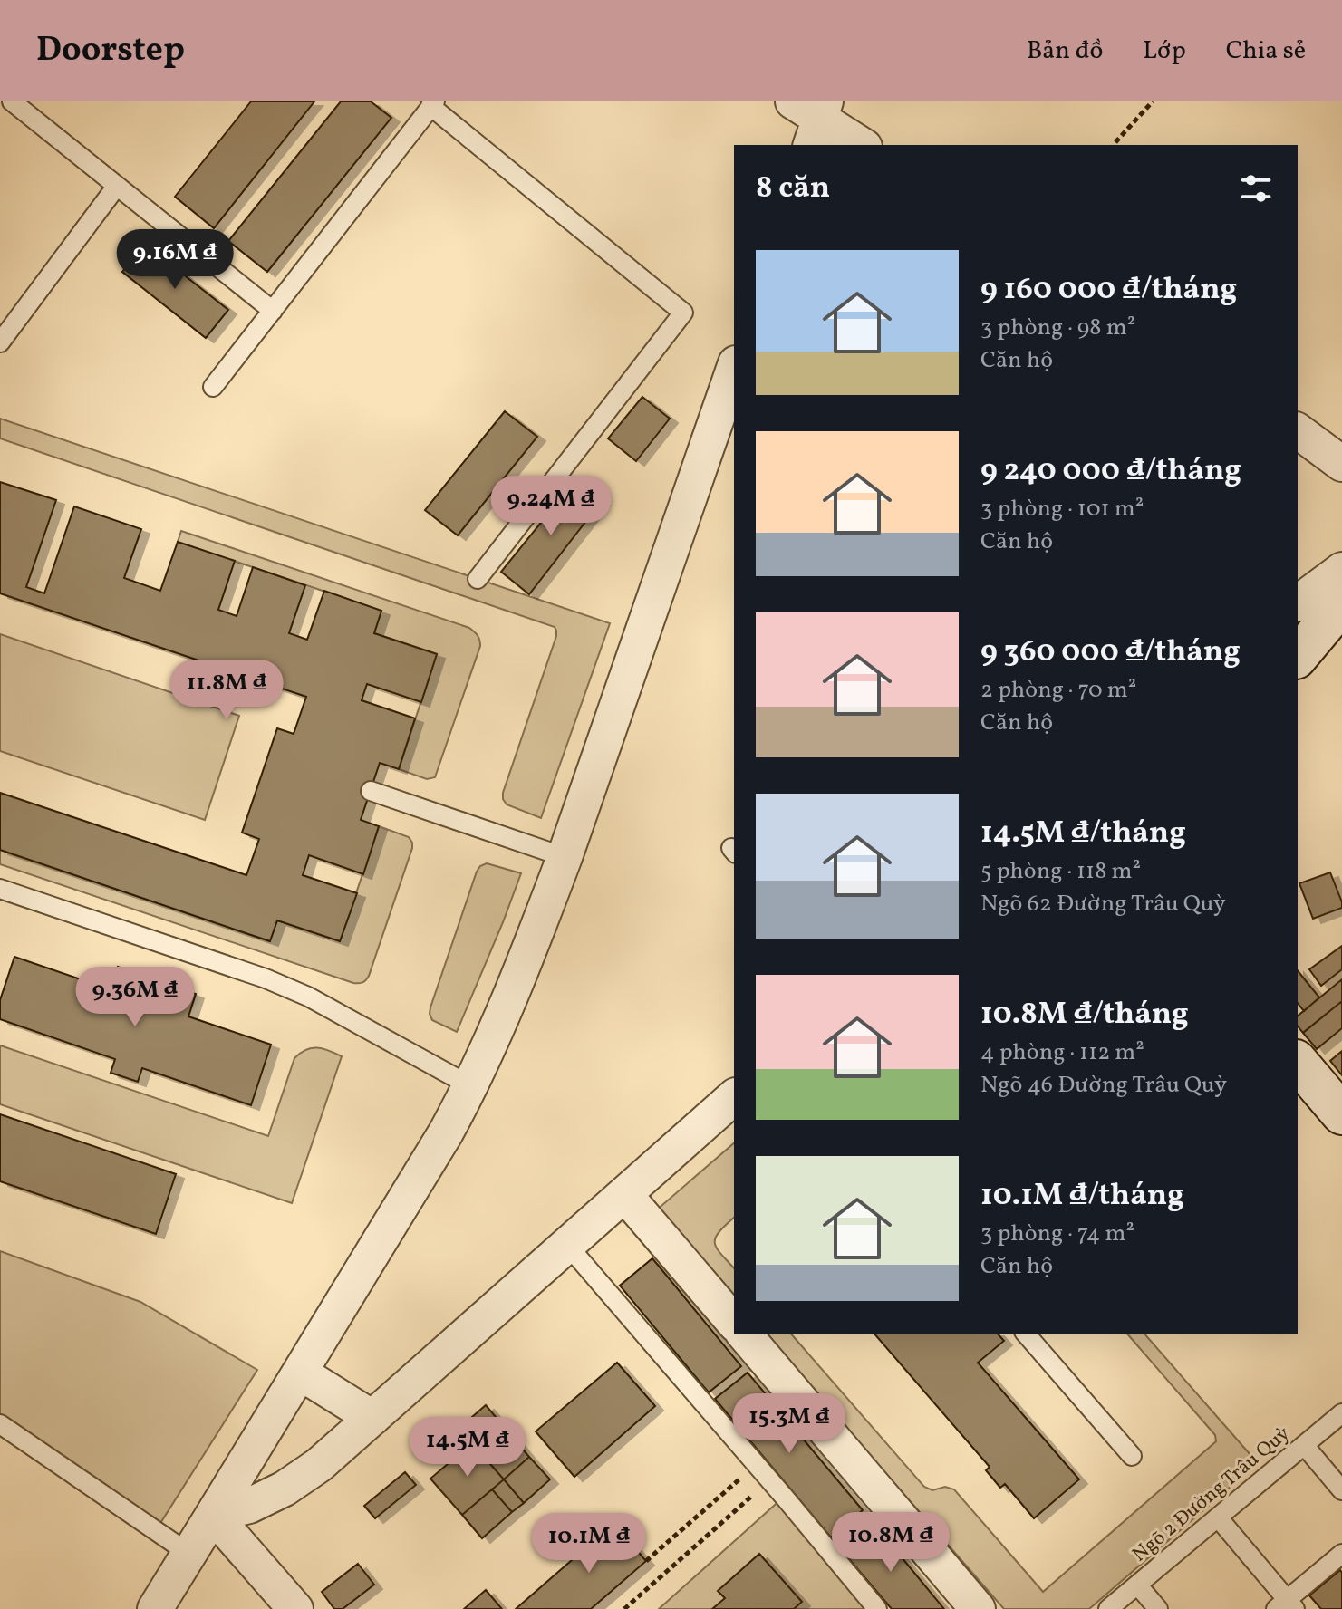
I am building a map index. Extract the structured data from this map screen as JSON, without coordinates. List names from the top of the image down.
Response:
{
  "streets": {
    "lane": ["Ngõ 2 Đường Trâu Quỳ"]
  },
  "page": {
    "header": "Doorstep",
    "nav": ["Bản đồ", "Lớp", "Chia sẻ"],
    "heading": "8 căn",
    "price": [
      "9.16M ₫",
      "9.24M ₫",
      "11.8M ₫",
      "9.36M ₫",
      "15.3M ₫",
      "14.5M ₫",
      "10.8M ₫",
      "10.1M ₫"
    ],
    "list": [
      {
        "name": "9 160 000 ₫/tháng",
        "note": "3 phòng · 98 m² · Căn hộ"
      },
      {
        "name": "9 240 000 ₫/tháng",
        "note": "3 phòng · 101 m² · Căn hộ"
      },
      {
        "name": "9 360 000 ₫/tháng",
        "note": "2 phòng · 70 m² · Căn hộ"
      },
      {
        "name": "14.5M ₫/tháng",
        "note": "5 phòng · 118 m² · Ngõ 62 Đường Trâu Quỳ"
      },
      {
        "name": "10.8M ₫/tháng",
        "note": "4 phòng · 112 m² · Ngõ 46 Đường Trâu Quỳ"
      },
      {
        "name": "10.1M ₫/tháng",
        "note": "3 phòng · 74 m² · Căn hộ"
      }
    ]
  }
}
